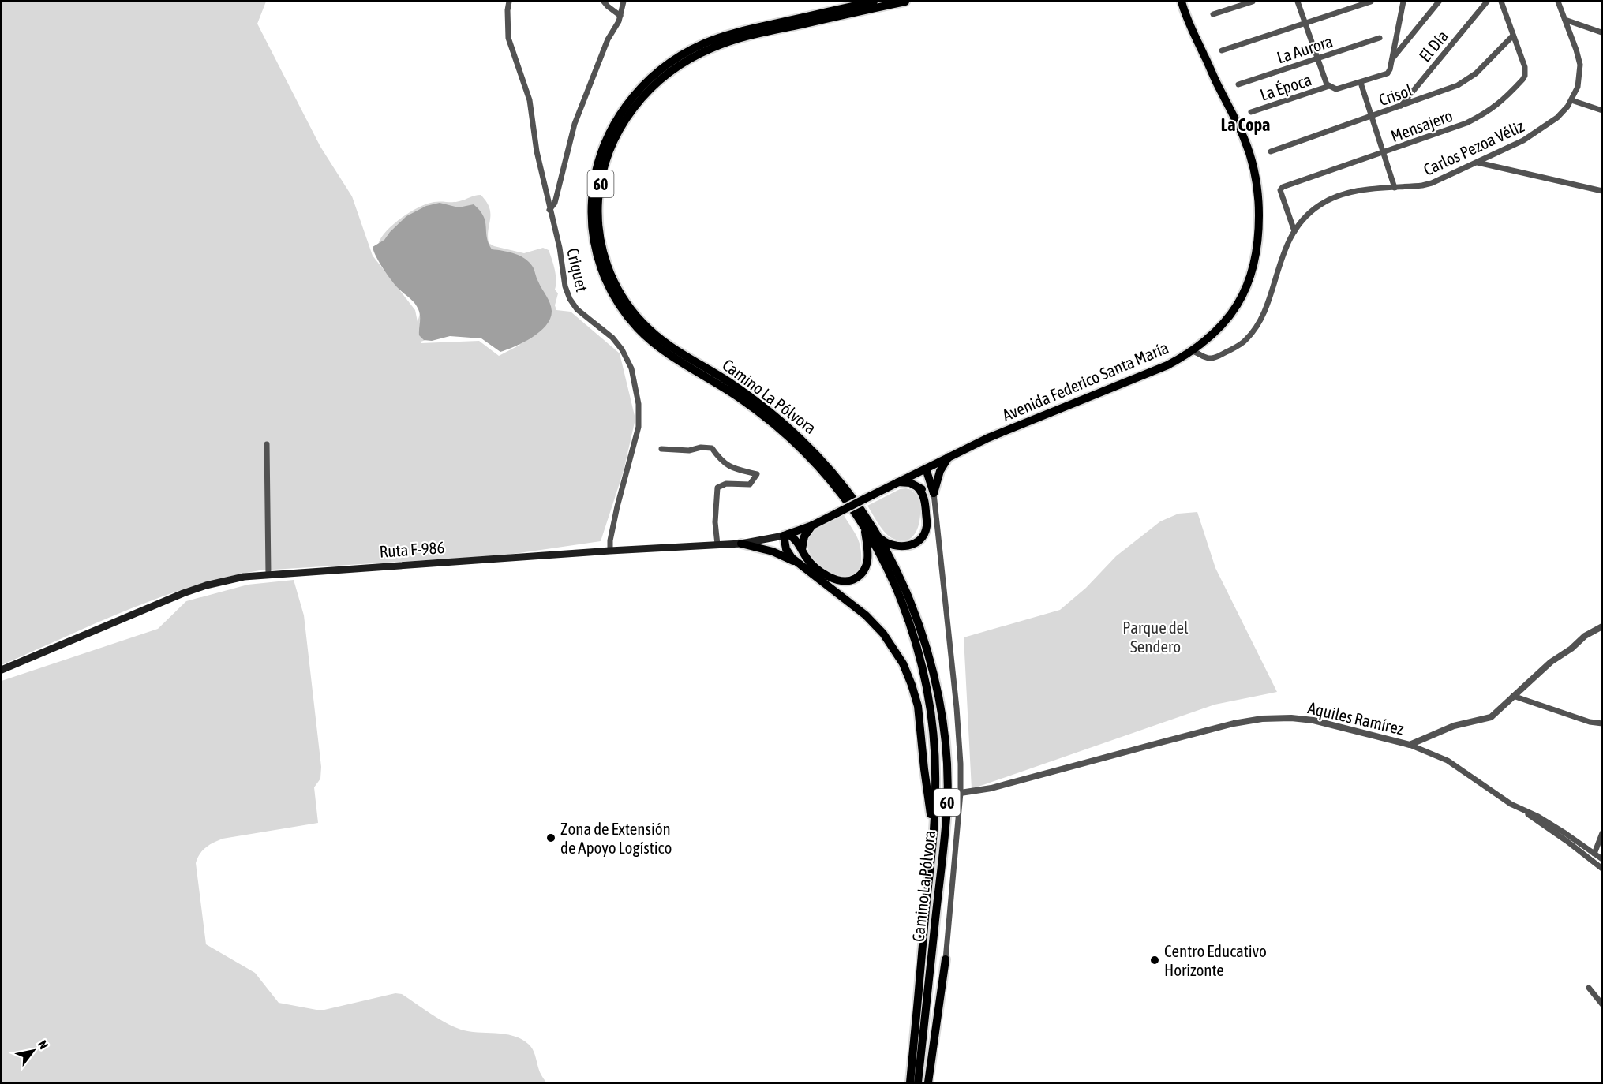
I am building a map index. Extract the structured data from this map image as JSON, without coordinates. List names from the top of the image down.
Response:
{
  "streets": {
    "main road": [
      "60",
      "Avenida Federico Santa María",
      "Camino La Pólvora",
      "Ruta F-986"
    ],
    "street": [
      "El Día",
      "La Aurora",
      "La Época",
      "Crisol",
      "Mensajero",
      "Carlos Pezoa Véliz",
      "Criquet",
      "Aquiles Ramírez"
    ]
  },
  "crossings": [
    ["El Día", "Crisol"],
    ["Crisol", "Mensajero"],
    ["Mensajero", "Carlos Pezoa Véliz"],
    ["Carlos Pezoa Véliz", "Avenida Federico Santa María"],
    ["Criquet", "Ruta F-986"],
    ["Avenida Federico Santa María", "Ruta F-986"]
  ],
  "districts": ["La Copa"],
  "parks": ["Parque del Sendero"],
  "places": ["Zona de Extensión de Apoyo Logístico", "Centro Educativo Horizonte"],
  "north": "top right"
}
